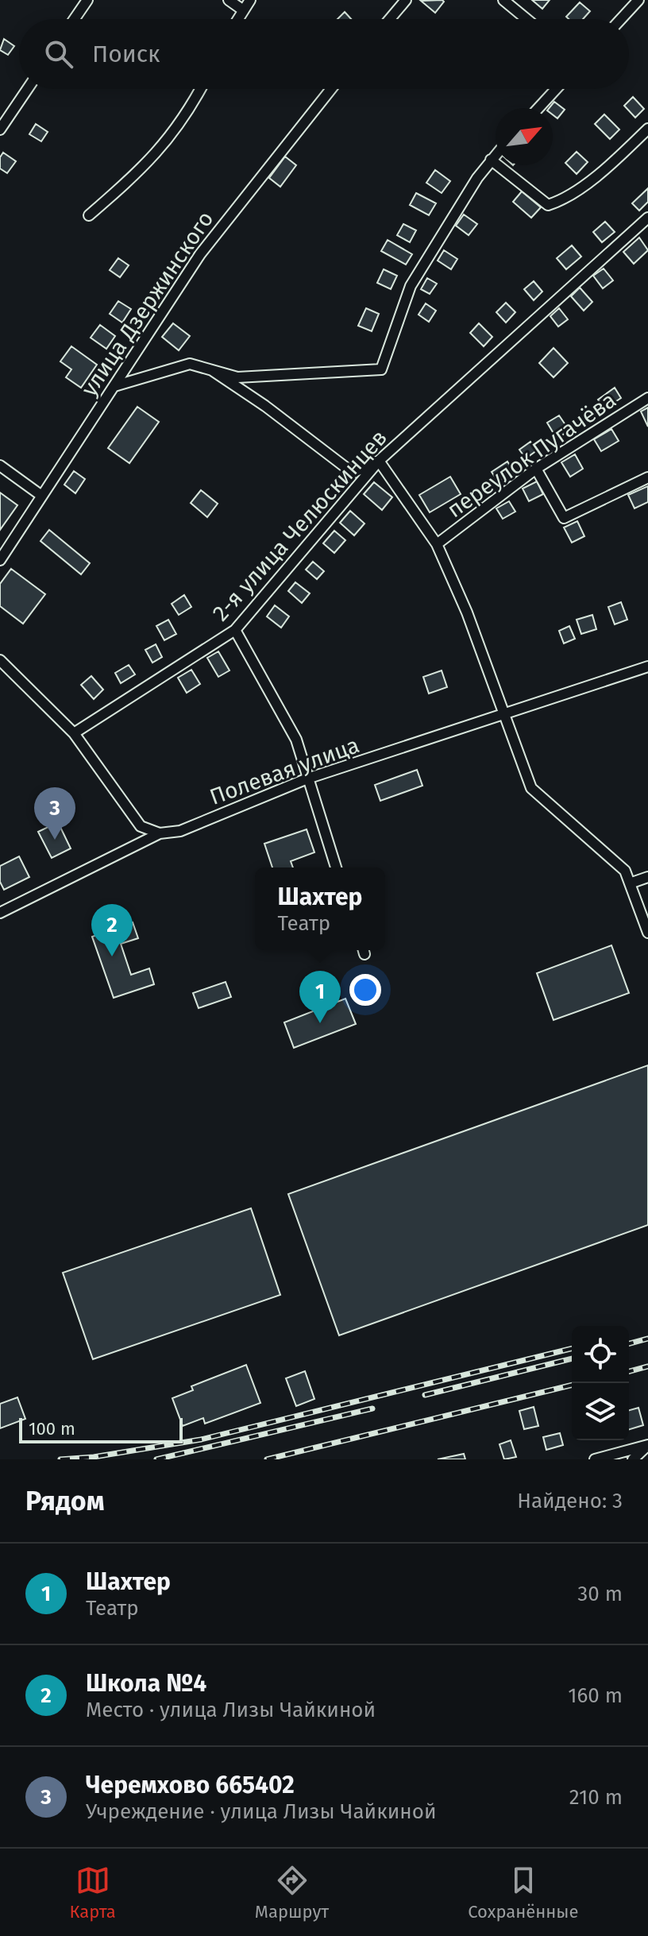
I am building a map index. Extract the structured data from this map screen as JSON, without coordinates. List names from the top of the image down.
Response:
{
  "streets": {
    "street": [
      "улица Дзержинского",
      "переулок Пугачёва",
      "2-я улица Челюскинцев",
      "Полевая улица"
    ]
  },
  "scale_bar": "100 m",
  "north": "top right",
  "page": {
    "search": "Поиск",
    "pins": ["3", "2", "1"],
    "popup": ["Шахтер", "Театр"],
    "scale": "100 m",
    "heading": ["Рядом", "Найдено: 3"],
    "list": [
      {
        "mark": "1",
        "name": "Шахтер",
        "note": "Театр",
        "value": "30 m"
      },
      {
        "mark": "2",
        "name": "Школа №4",
        "note": "Место · улица Лизы Чайкиной",
        "value": "160 m"
      },
      {
        "mark": "3",
        "name": "Черемхово 665402",
        "note": "Учреждение · улица Лизы Чайкиной",
        "value": "210 m"
      }
    ],
    "nav": ["Карта", "Маршрут", "Сохранённые"]
  }
}
